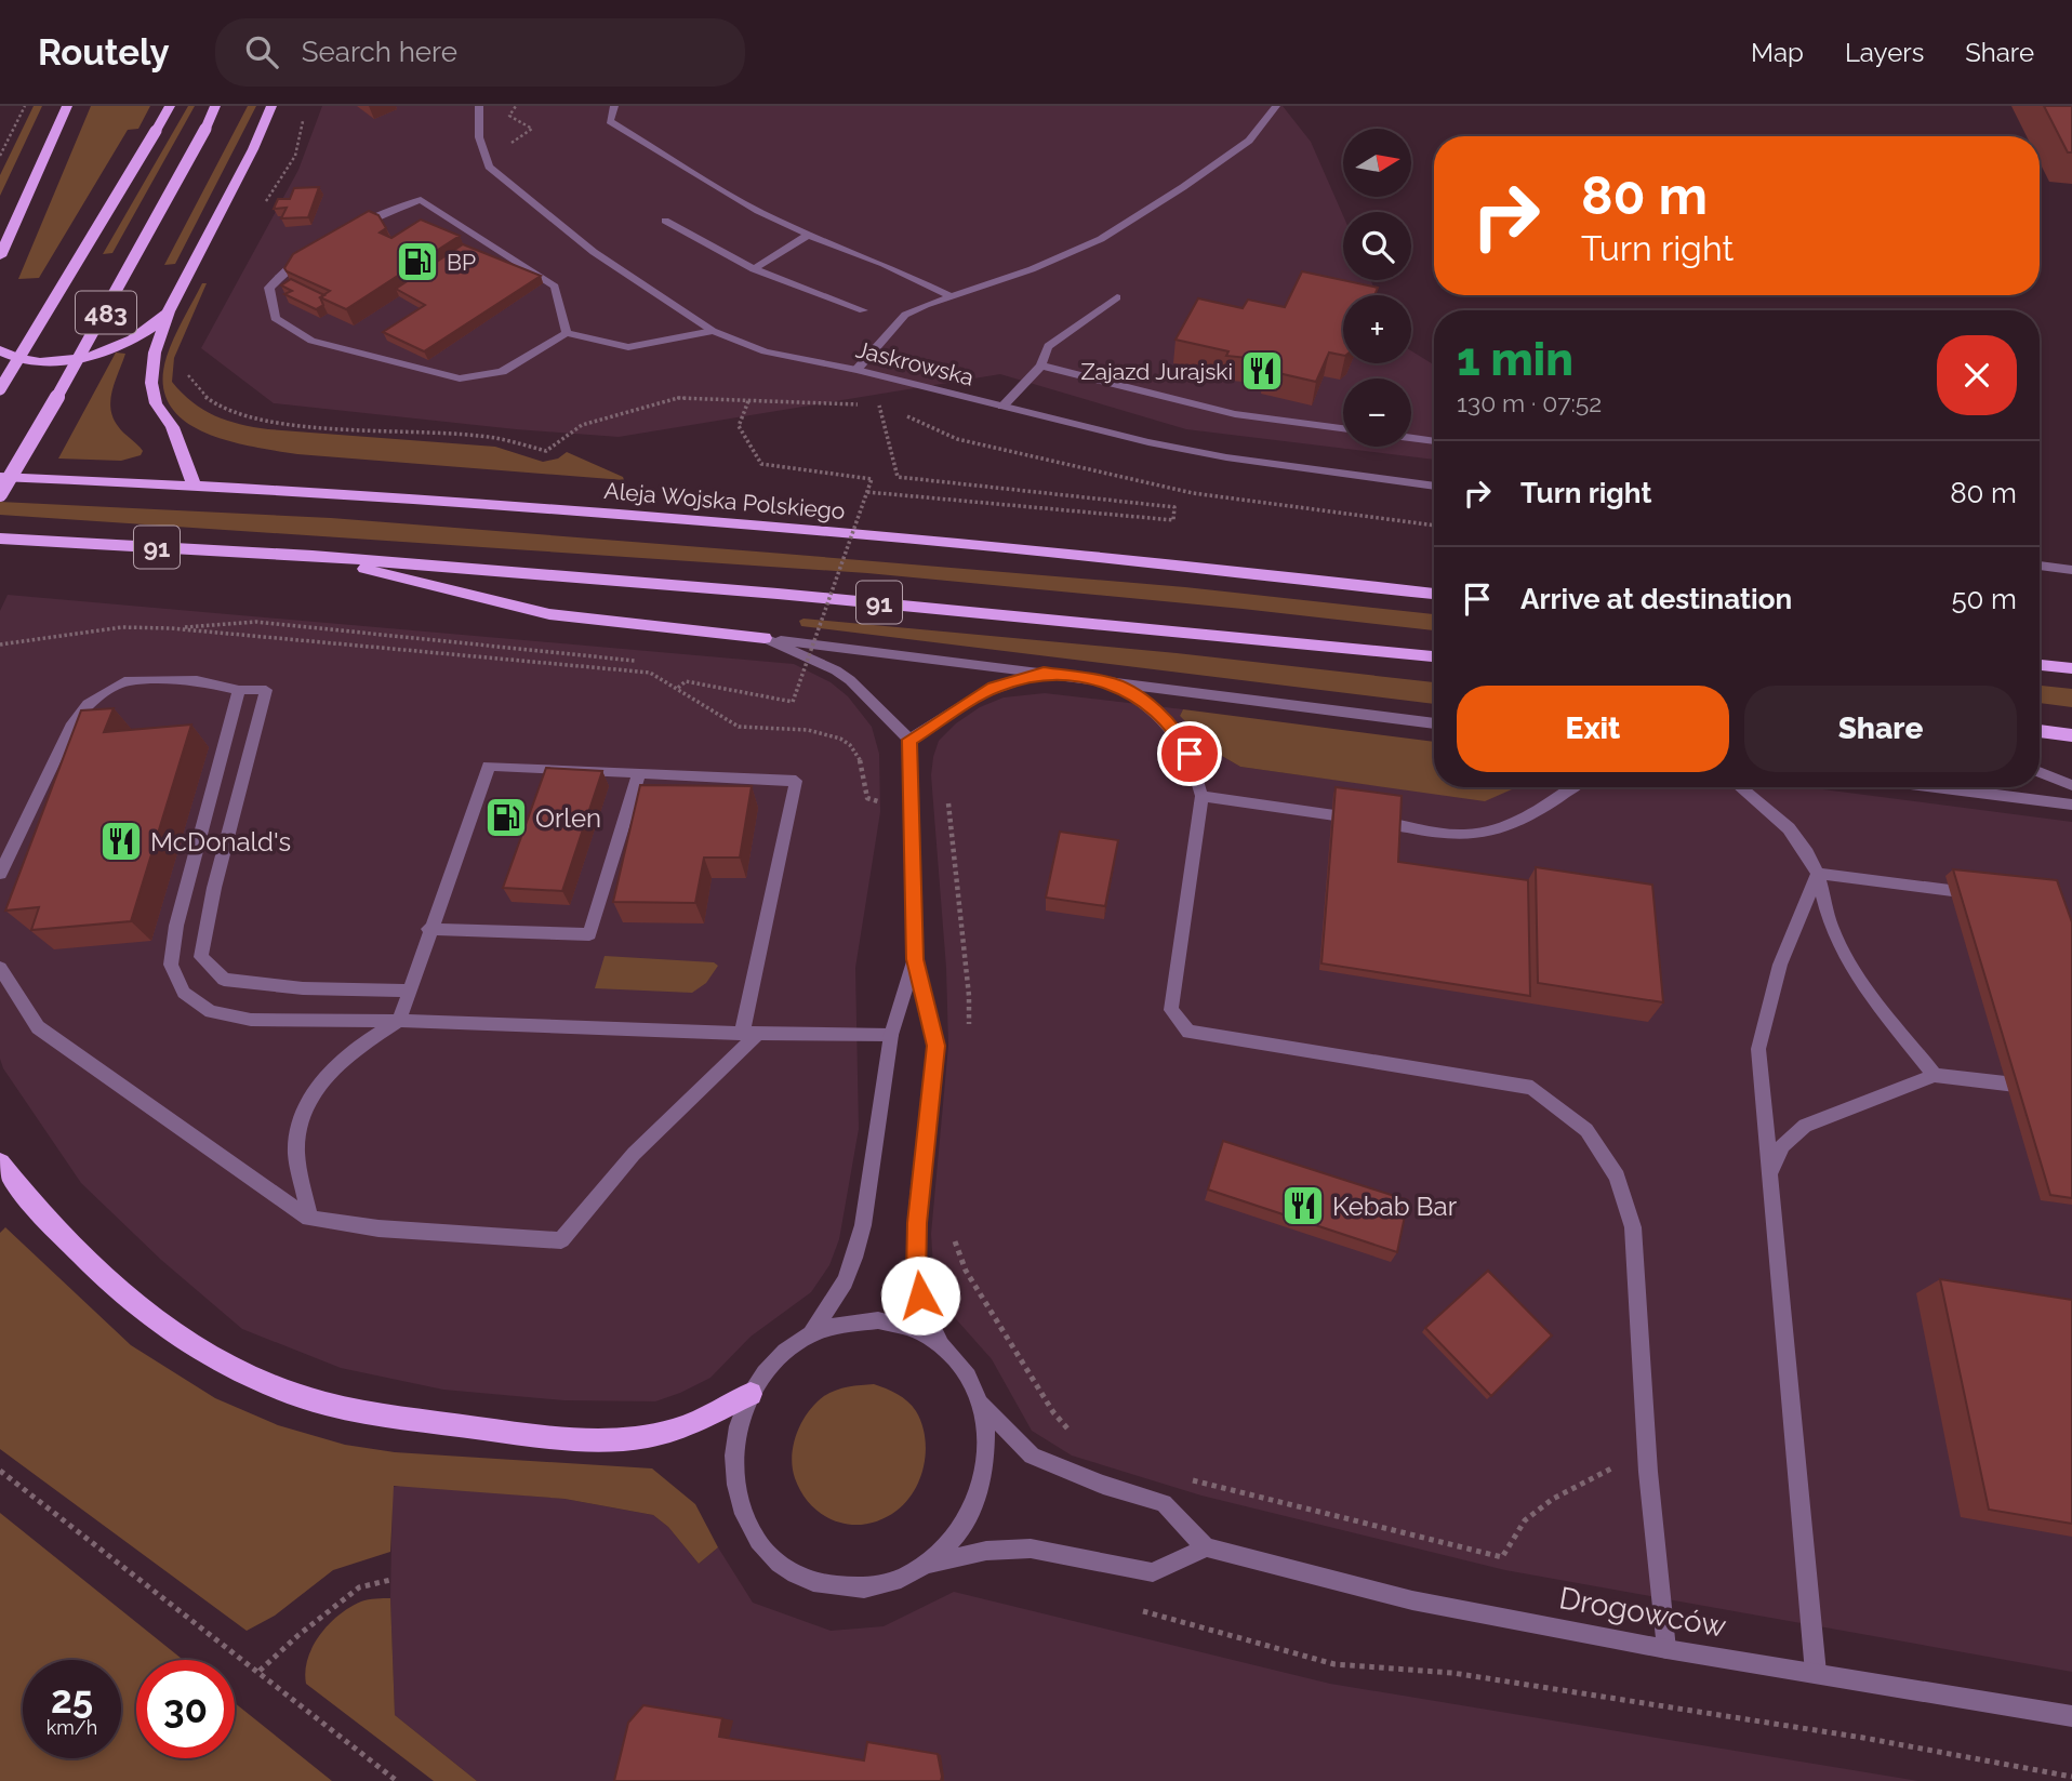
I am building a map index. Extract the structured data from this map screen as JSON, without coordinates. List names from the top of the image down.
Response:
{
  "streets": {
    "main road": ["483", "Aleja Wojska Polskiego", "91"],
    "street": ["Jaskrowska", "Drogowców"]
  },
  "places": {
    "fuel station": ["BP", "Orlen"],
    "restaurant": ["Zajazd Jurajski", "McDonald's", "Kebab Bar"]
  },
  "north": "right",
  "page": {
    "header": "Routely",
    "search": "Search here",
    "nav": ["Map", "Layers", "Share"],
    "map_buttons": ["+", "−"],
    "turn": ["80 m", "Turn right"],
    "heading": ["1 min", "130 m · 07:52"],
    "list": [
      {
        "name": "Turn right",
        "value": "80 m"
      },
      {
        "name": "Arrive at destination",
        "value": "50 m"
      }
    ],
    "buttons": ["Exit", "Share"],
    "speed": "25 km/h",
    "limit": "30"
  }
}
